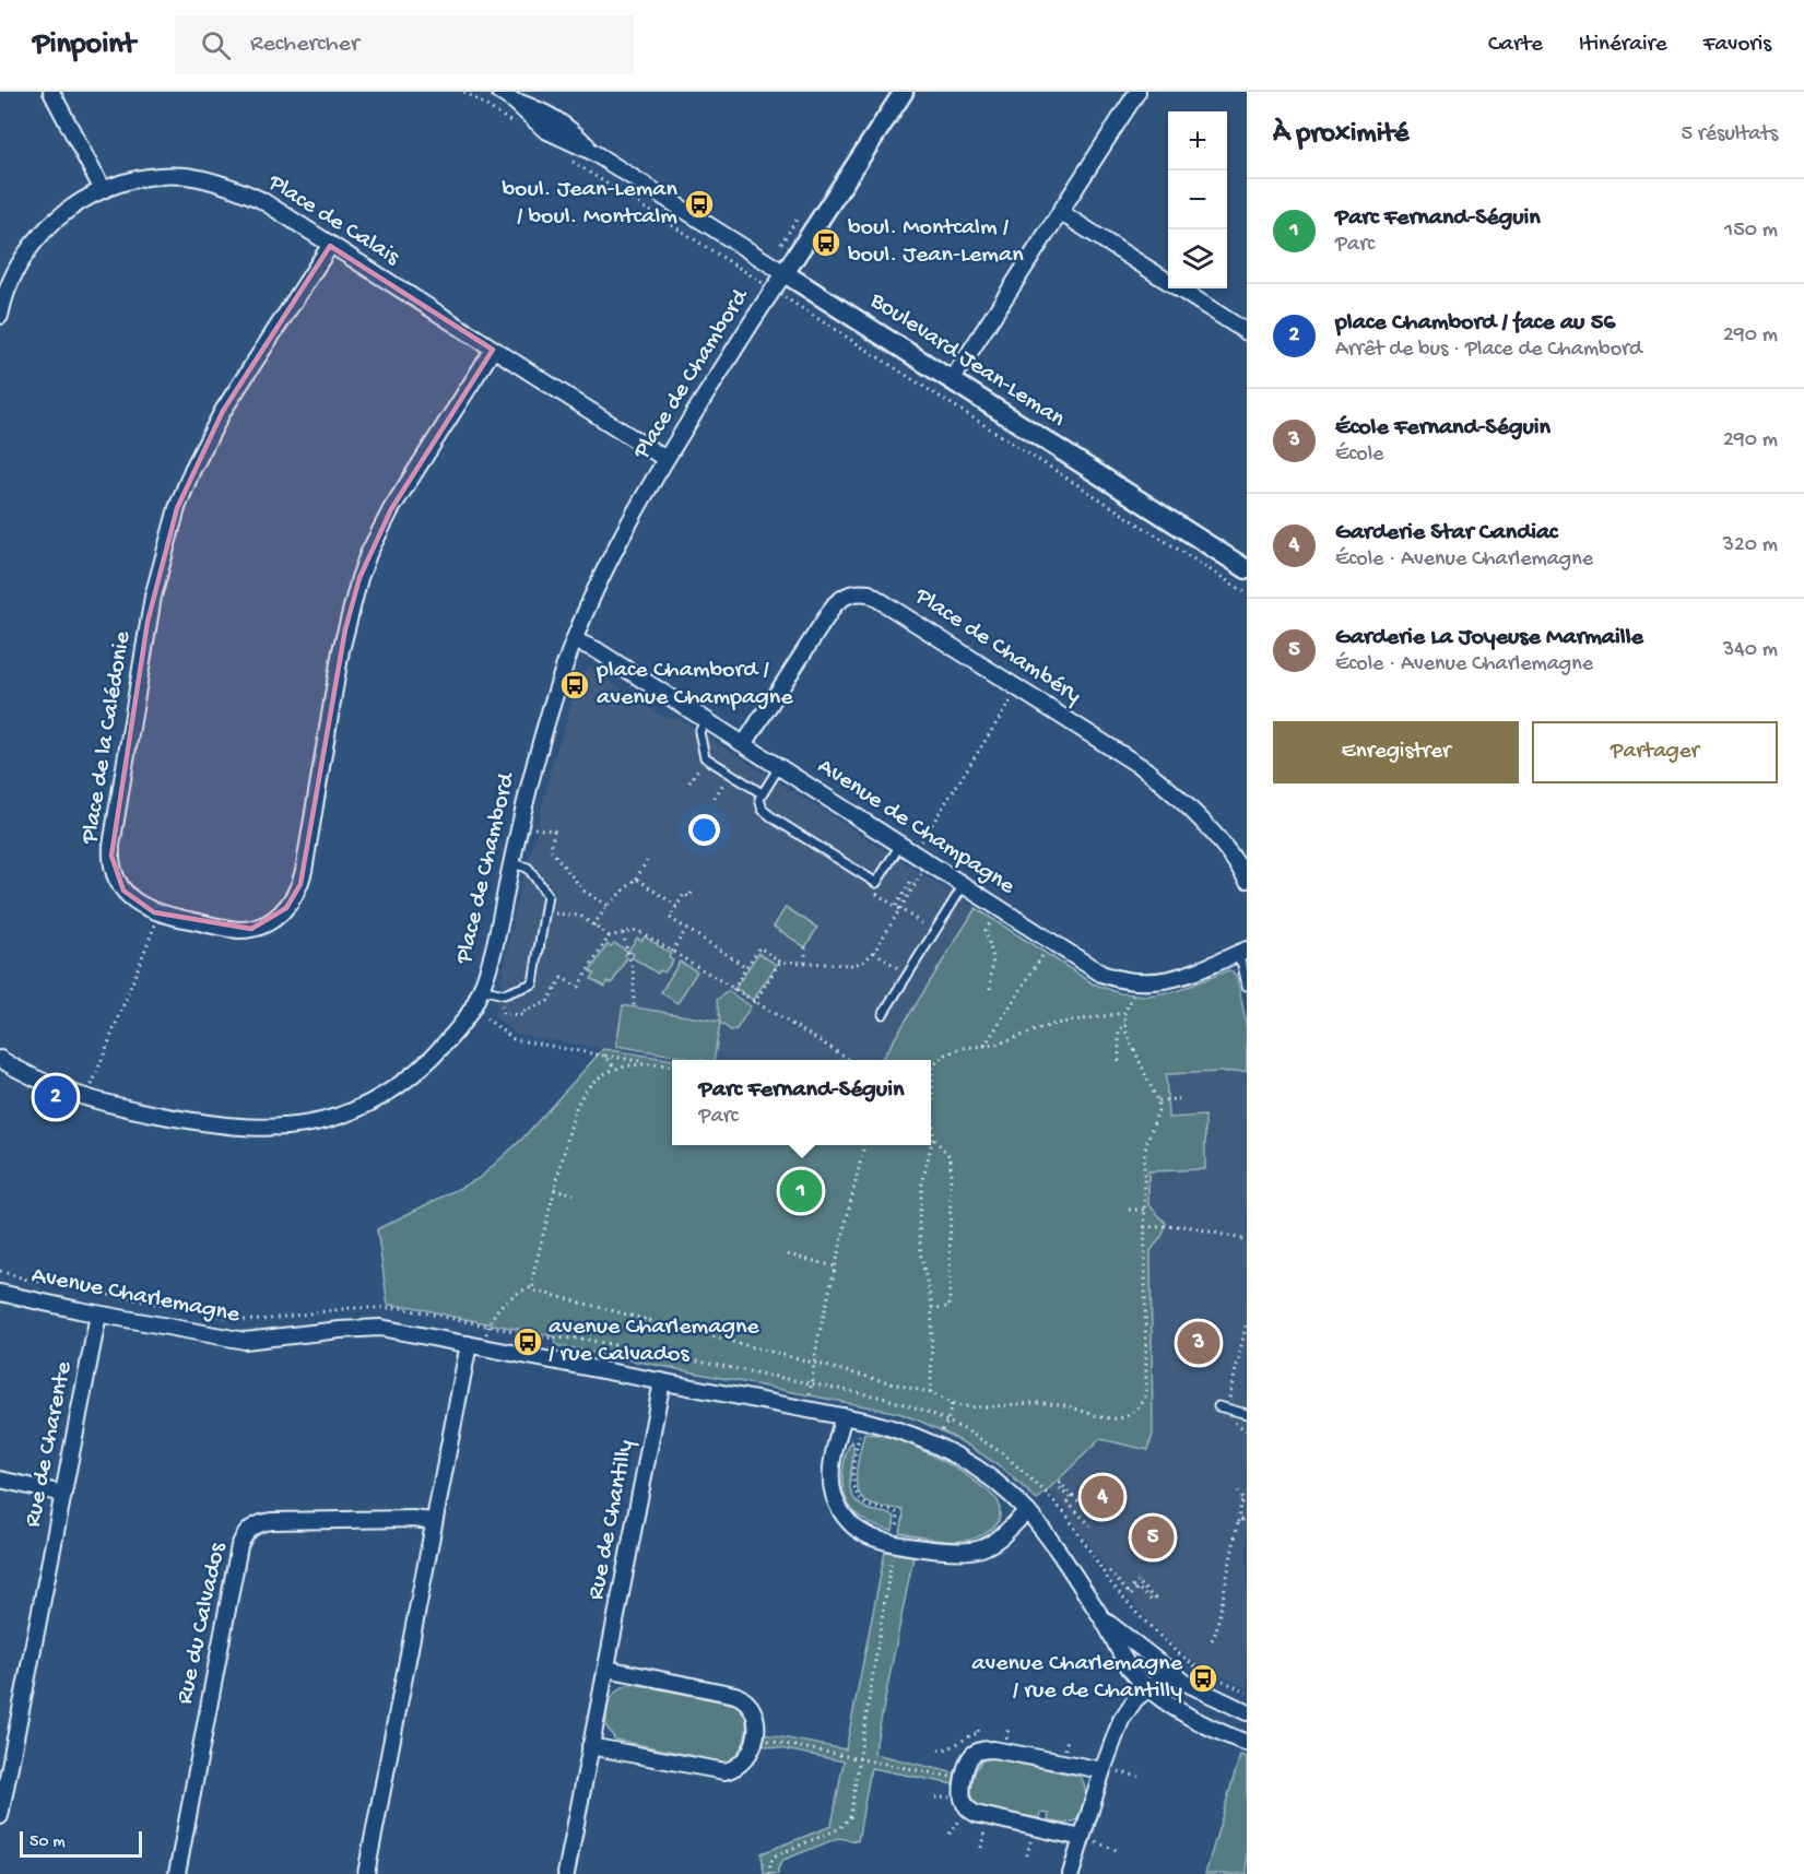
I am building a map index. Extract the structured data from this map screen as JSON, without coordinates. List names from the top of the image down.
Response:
{
  "streets": {
    "street": [
      "Place de Calais",
      "Boulevard Jean-Leman",
      "Place de Chambord",
      "Place de Chambéry",
      "Place de la Calédonie",
      "Avenue de Champagne",
      "Avenue Charlemagne",
      "Rue de Charente",
      "Rue de Chantilly",
      "Rue du Calvados"
    ]
  },
  "crossings": [
    ["Place de Calais", "Place de Chambord"],
    ["Place de Calais", "Place de la Calédonie"],
    ["Boulevard Jean-Leman", "Place de Chambord"],
    ["Place de Chambord", "Avenue de Champagne"],
    ["Place de Chambéry", "Avenue de Champagne"],
    ["Avenue Charlemagne", "Rue de Charente"],
    ["Avenue Charlemagne", "Rue de Chantilly"]
  ],
  "places": {
    "bus stop": [
      "boul. Jean-Leman / boul. Montcalm",
      "boul. Montcalm / boul. Jean-Leman",
      "place Chambord / avenue Champagne",
      "avenue Charlemagne / rue Calvados",
      "avenue Charlemagne / rue de Chantilly"
    ]
  },
  "scale_bar": "50 m",
  "page": {
    "header": "Pinpoint",
    "search": "Rechercher",
    "nav": ["Carte", "Itinéraire", "Favoris"],
    "heading": ["À proximité", "5 résultats"],
    "map_buttons": ["+", "−"],
    "list": [
      {
        "mark": "1",
        "name": "Parc Fernand-Séguin",
        "note": "Parc",
        "value": "150 m"
      },
      {
        "mark": "2",
        "name": "place Chambord / face au 56",
        "note": "Arrêt de bus · Place de Chambord",
        "value": "290 m"
      },
      {
        "mark": "3",
        "name": "École Fernand-Séguin",
        "note": "École",
        "value": "290 m"
      },
      {
        "mark": "4",
        "name": "Garderie Star Candiac",
        "note": "École · Avenue Charlemagne",
        "value": "320 m"
      },
      {
        "mark": "5",
        "name": "Garderie La Joyeuse Marmaille",
        "note": "École · Avenue Charlemagne",
        "value": "340 m"
      }
    ],
    "buttons": ["Enregistrer", "Partager"],
    "popup": ["Parc Fernand-Séguin", "Parc"],
    "pins": [
      "2",
      "1",
      "3",
      "4",
      "5"
    ],
    "scale": "50 m"
  }
}
